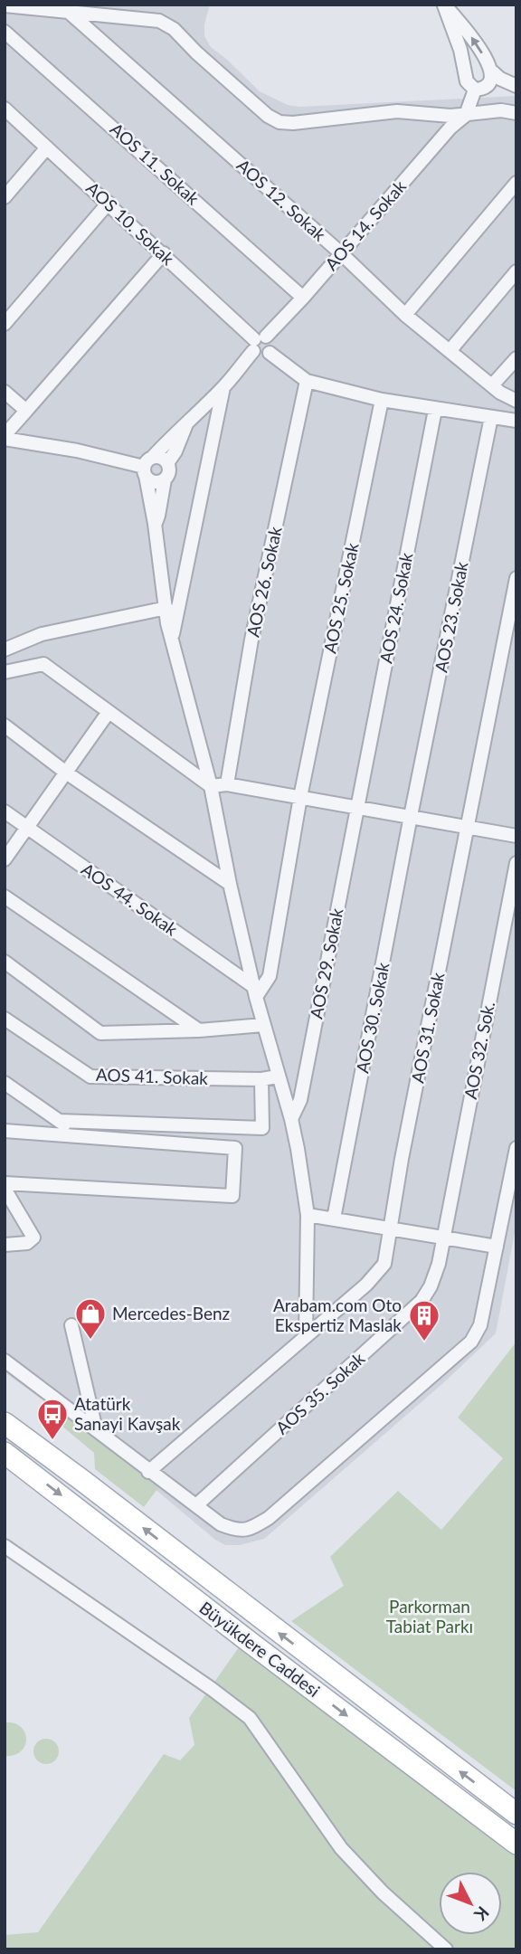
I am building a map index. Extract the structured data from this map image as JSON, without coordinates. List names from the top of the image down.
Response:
{
  "streets": {
    "main road": ["Büyükdere Caddesi"],
    "street": [
      "AOS 11. Sokak",
      "AOS 12. Sokak",
      "AOS 10. Sokak",
      "AOS 14. Sokak",
      "AOS 26. Sokak",
      "AOS 25. Sokak",
      "AOS 24. Sokak",
      "AOS 23. Sokak",
      "AOS 44. Sokak",
      "AOS 29. Sokak",
      "AOS 30. Sokak",
      "AOS 31. Sokak",
      "AOS 32. Sok.",
      "AOS 41. Sokak",
      "AOS 35. Sokak"
    ]
  },
  "crossings": [
    ["AOS 11. Sokak", "AOS 14. Sokak"],
    ["AOS 12. Sokak", "AOS 14. Sokak"],
    ["AOS 10. Sokak", "AOS 14. Sokak"],
    ["AOS 25. Sokak", "AOS 44. Sokak"],
    ["AOS 24. Sokak", "AOS 29. Sokak"],
    ["AOS 23. Sokak", "AOS 30. Sokak"],
    ["AOS 32. Sok.", "AOS 35. Sokak"]
  ],
  "parks": ["Parkorman Tabiat Parkı"],
  "places": {
    "shop": ["Mercedes-Benz"],
    "building": ["Arabam.com Oto Ekspertiz Maslak"],
    "bus stop": ["Atatürk Sanayi Kavşak"]
  },
  "north": "bottom right"
}
